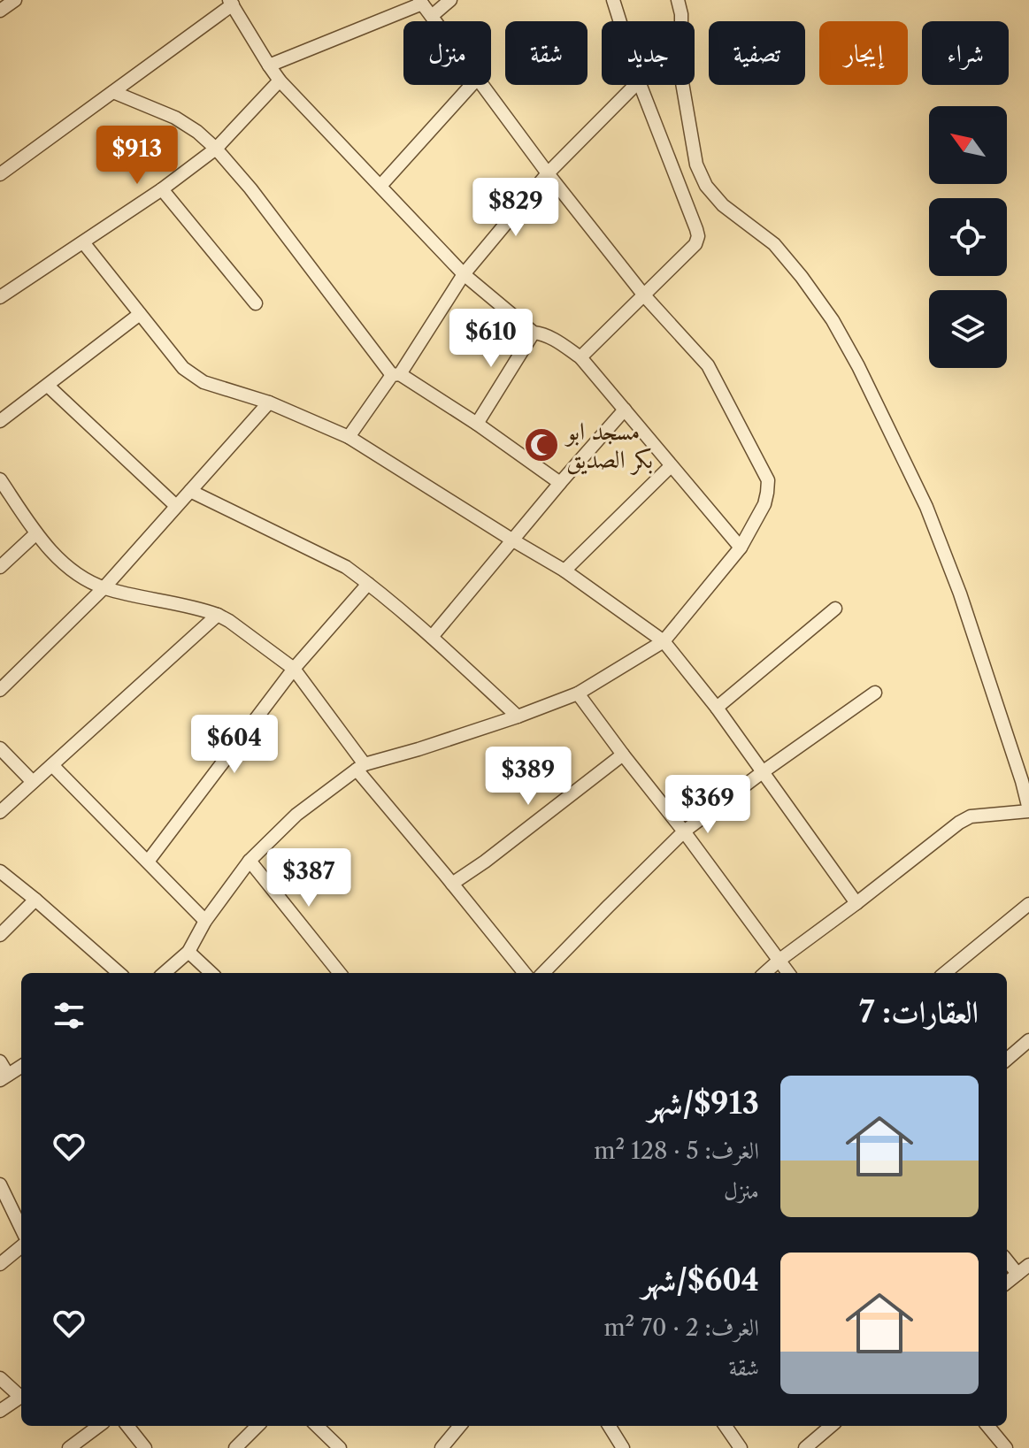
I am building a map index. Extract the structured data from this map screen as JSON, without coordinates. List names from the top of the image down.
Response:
{
  "places": {
    "mosque": ["مسجد ابو بكر الصديق"]
  },
  "north": "top left",
  "page": {
    "chip": [
      "شراء",
      "إيجار",
      "تصفية",
      "جديد",
      "شقة",
      "منزل"
    ],
    "price": [
      "$913",
      "$829",
      "$610",
      "$604",
      "$389",
      "$369",
      "$387"
    ],
    "heading": "العقارات: 7",
    "list": [
      {
        "name": "$913/شهر",
        "note": "الغرف: 5 · 128 m² · منزل"
      },
      {
        "name": "$604/شهر",
        "note": "الغرف: 2 · 70 m² · شقة"
      }
    ]
  }
}
